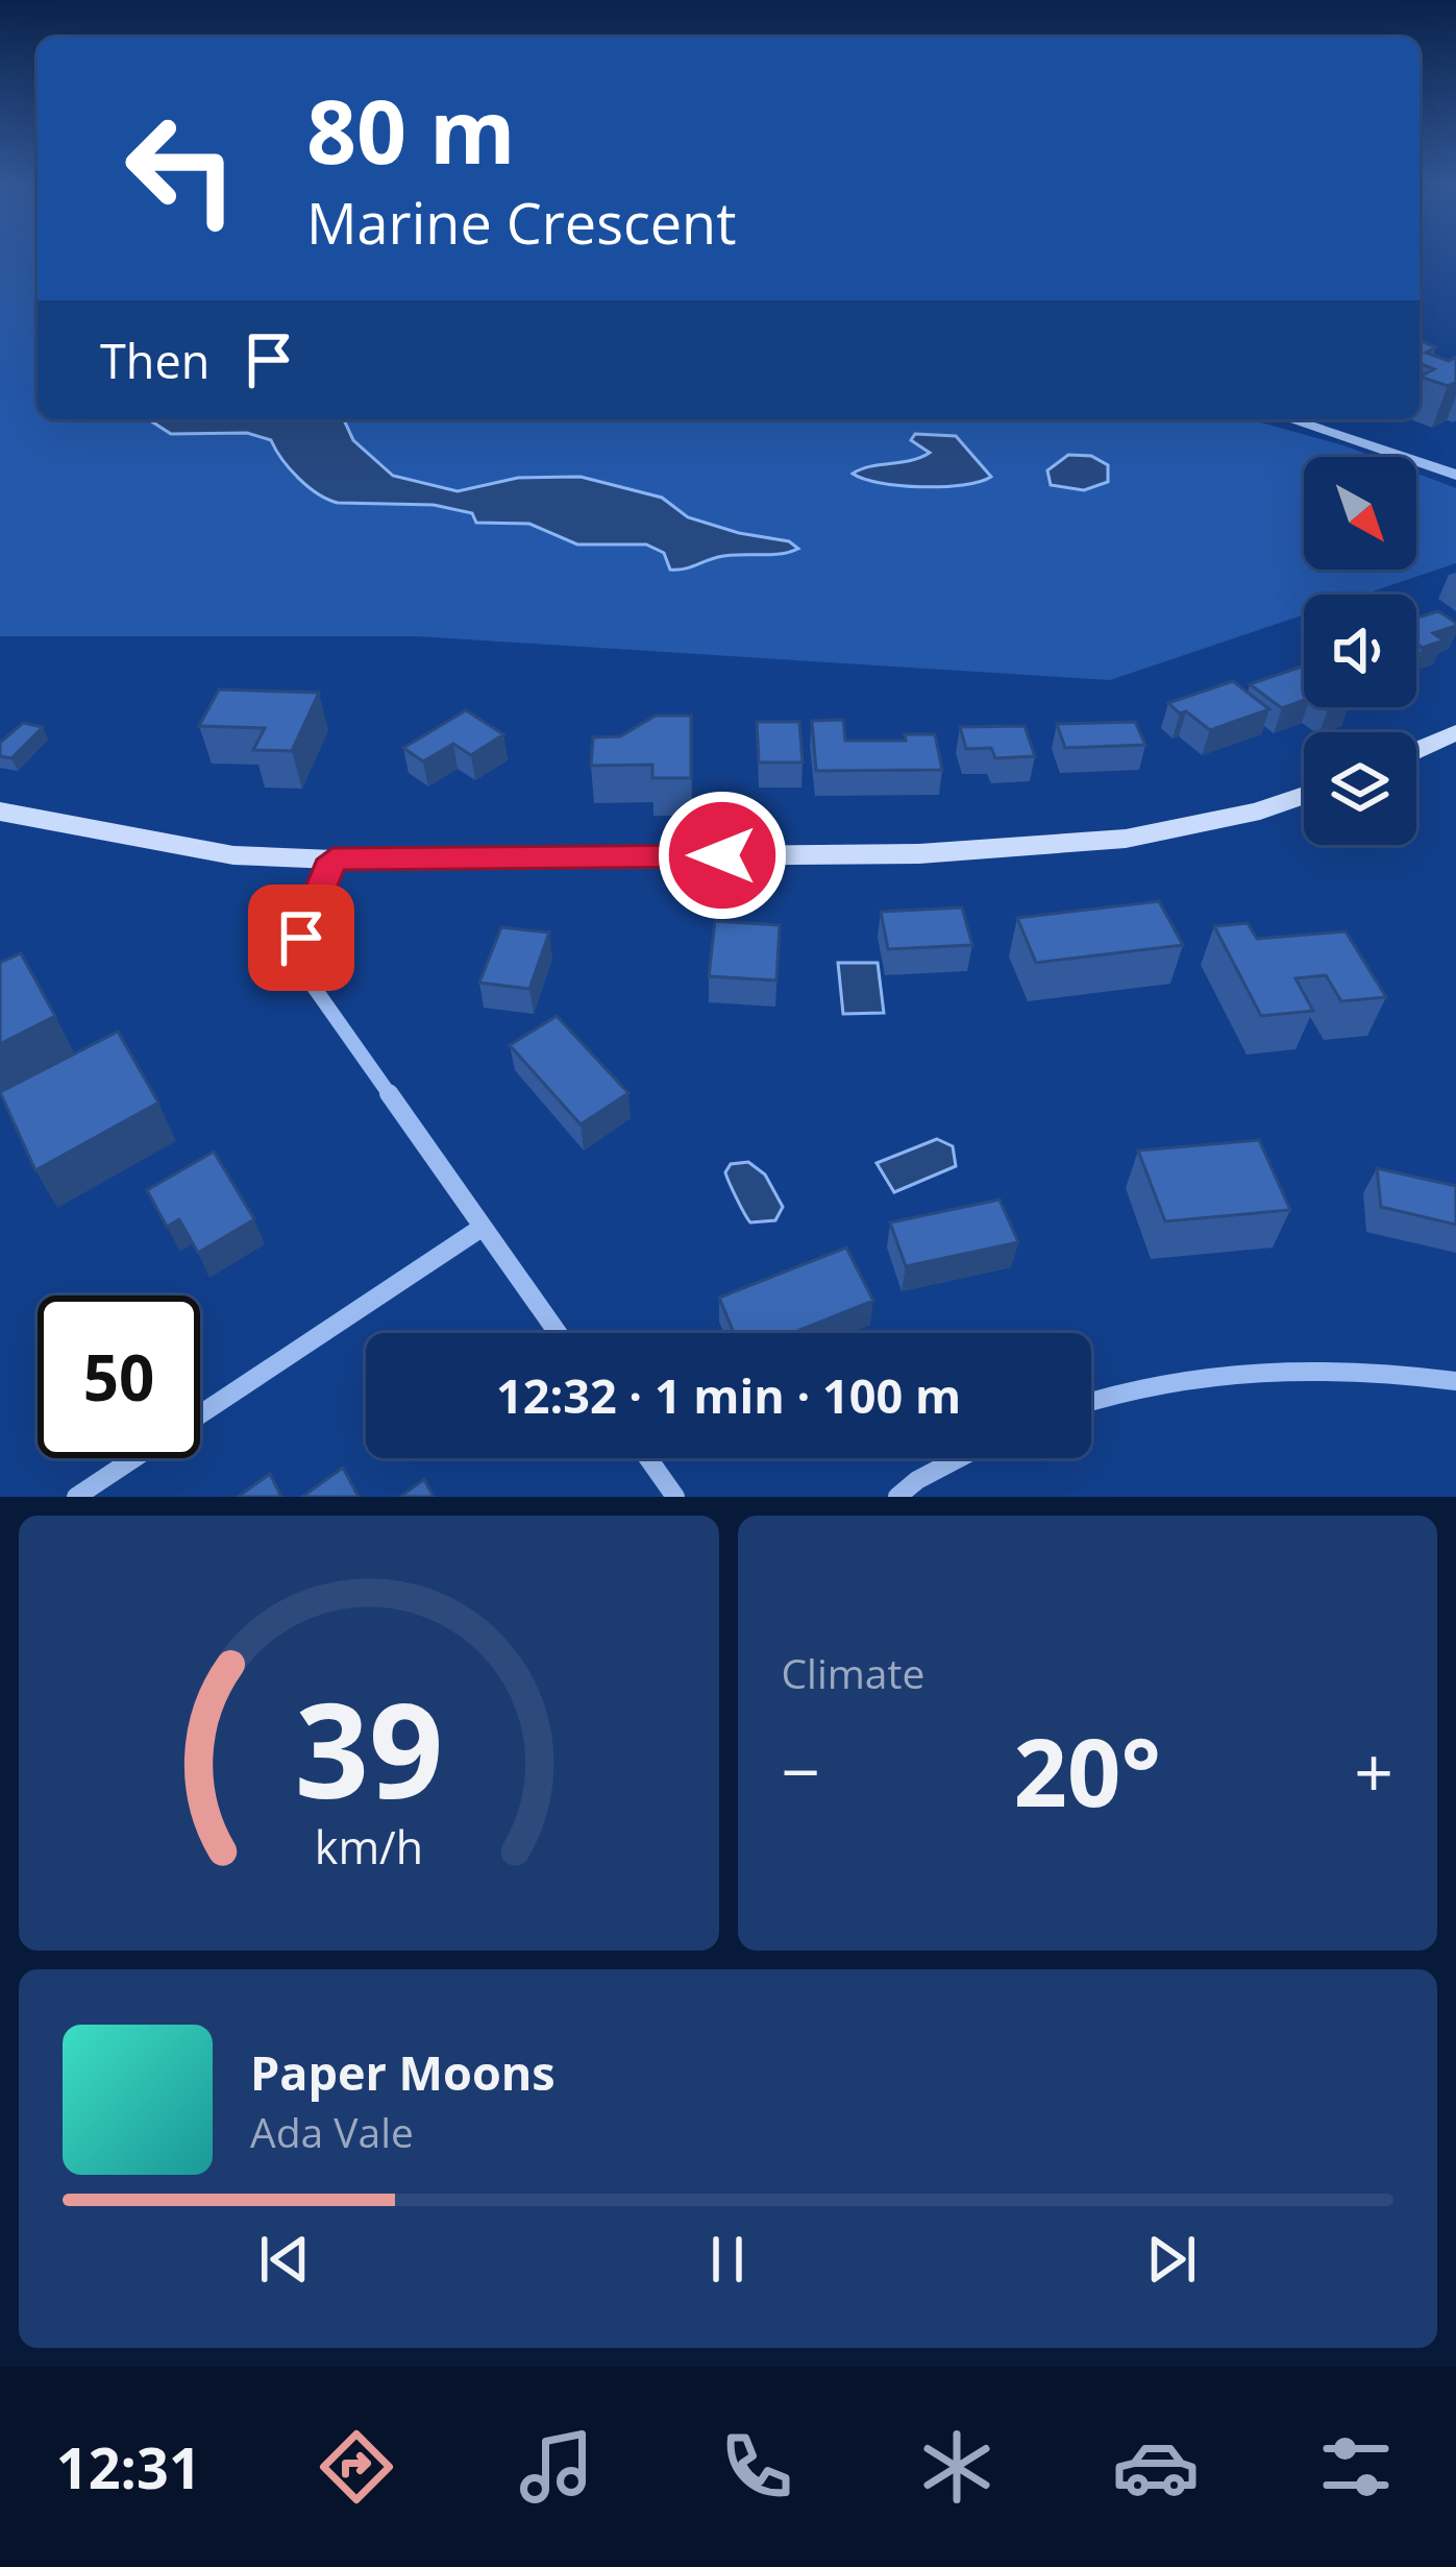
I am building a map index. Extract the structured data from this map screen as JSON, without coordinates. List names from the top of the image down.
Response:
{
  "north": "bottom right",
  "page": {
    "turn": ["80 m", "Marine Crescent"],
    "then": "Then",
    "limit": "50",
    "trip": "12:32 · 1 min · 100 m",
    "tile": "Climate",
    "heat": ["−", "20°", "+"],
    "song": ["Paper Moons", "Ada Vale"],
    "tabs": "12:31",
    "gauge": ["39", "km/h"]
  }
}
